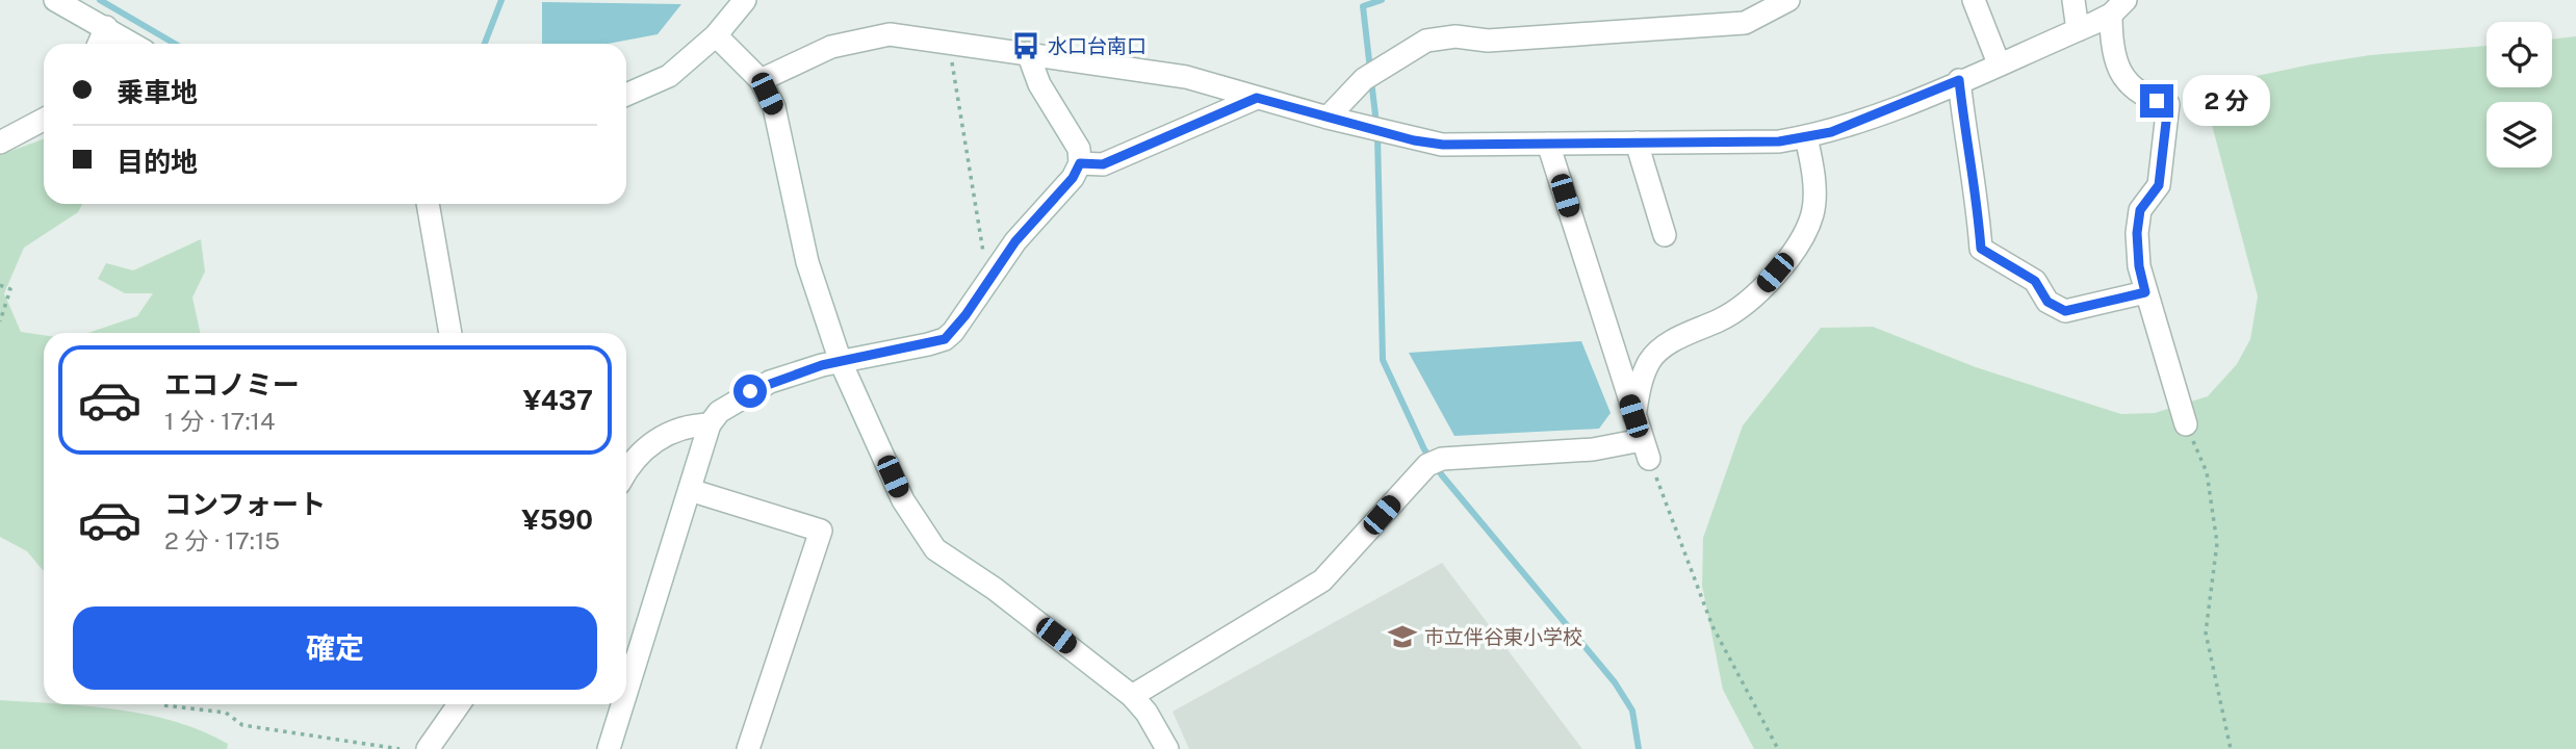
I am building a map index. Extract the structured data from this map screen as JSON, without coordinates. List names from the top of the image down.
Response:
{
  "places": {
    "bus stop": ["水口台南口"],
    "school or university": ["市立伴谷東小学校"]
  },
  "page": {
    "banner": ["乗車地", "目的地"],
    "bubble": "2 分",
    "list": [
      {
        "name": "エコノミー",
        "note": "1 分 · 17:14",
        "value": "¥437"
      },
      {
        "name": "コンフォート",
        "note": "2 分 · 17:15",
        "value": "¥590"
      }
    ],
    "buttons": "確定"
  }
}
